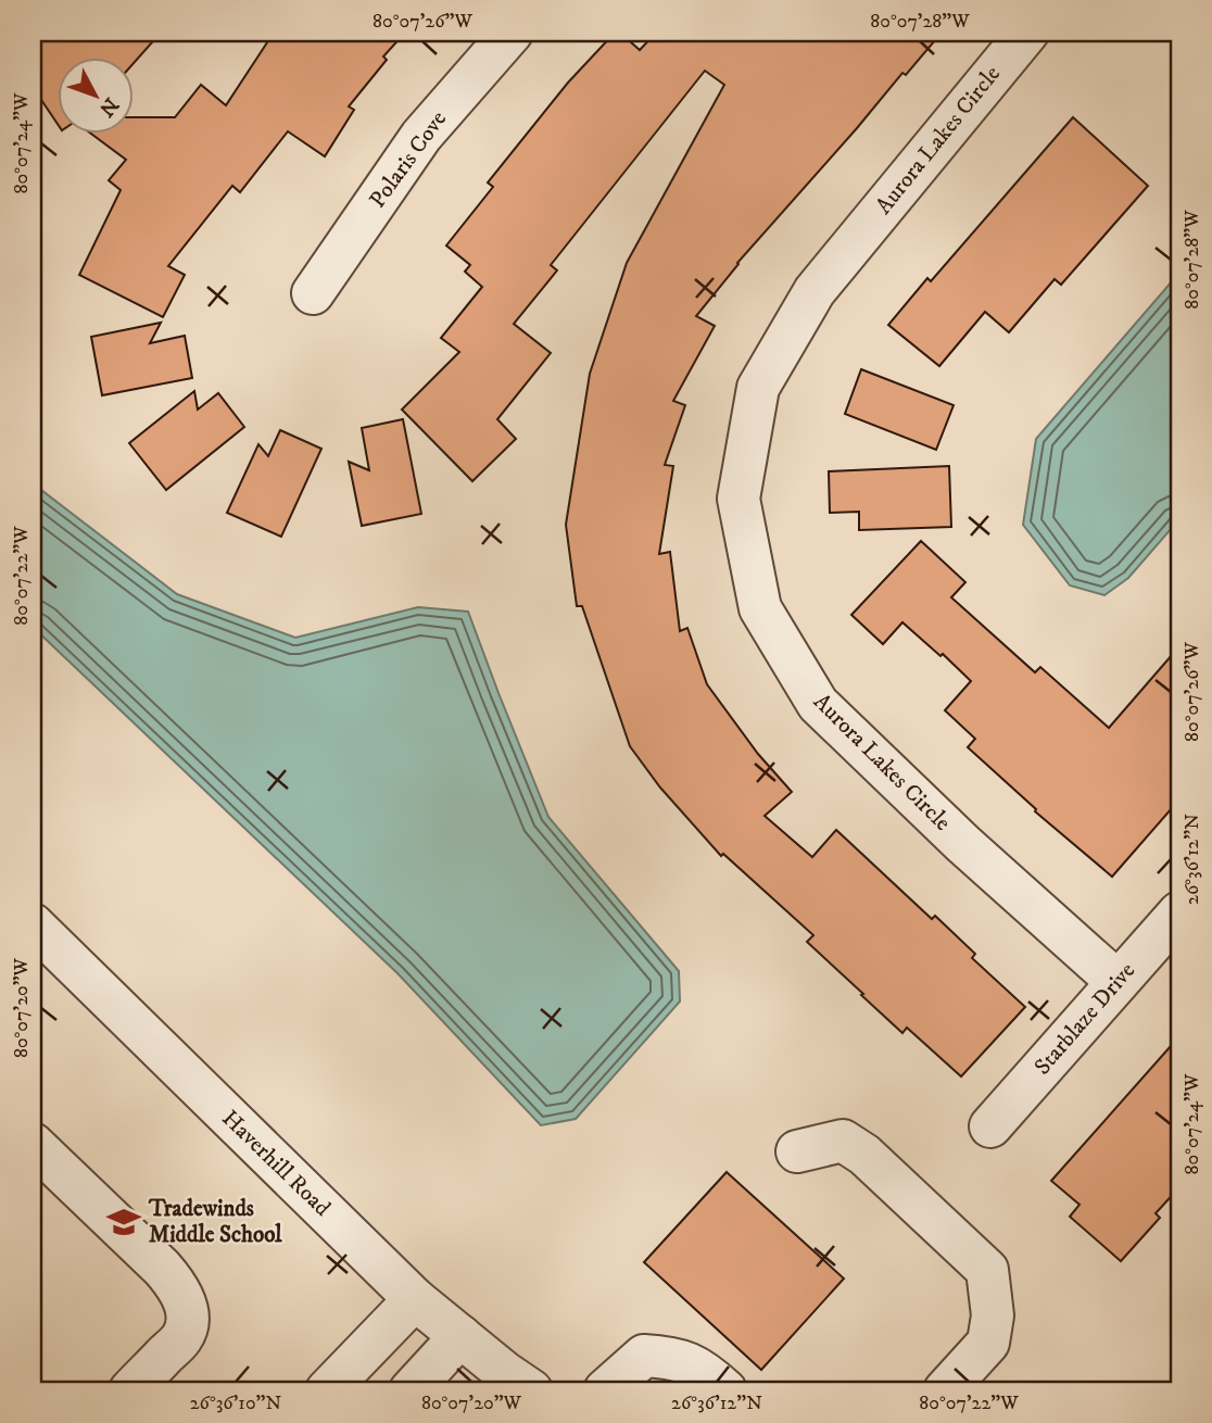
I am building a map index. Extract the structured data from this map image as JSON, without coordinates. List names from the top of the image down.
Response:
{
  "streets": {
    "street": [
      "Aurora Lakes Circle",
      "Polaris Cove",
      "Starblaze Drive",
      "Haverhill Road"
    ]
  },
  "crossings": [
    ["Aurora Lakes Circle", "Starblaze Drive"]
  ],
  "places": {
    "school or university": ["Tradewinds Middle School"]
  },
  "north": "bottom right",
  "coordinates": [
    "80°07'26\"W",
    "80°07'28\"W",
    "80°07'24\"W",
    "80°07'22\"W",
    "26°36'12\"N",
    "80°07'20\"W",
    "26°36'10\"N"
  ]
}
